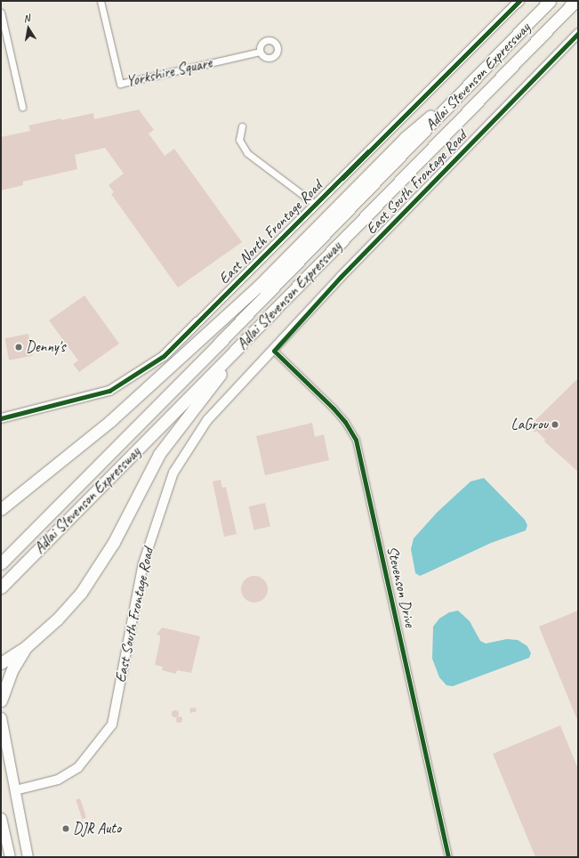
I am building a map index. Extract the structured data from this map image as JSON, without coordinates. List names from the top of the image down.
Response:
{
  "streets": {
    "highway": ["Adlai Stevenson Expressway"],
    "street": [
      "Yorkshire Square",
      "East South Frontage Road",
      "East North Frontage Road",
      "Stevenson Drive"
    ]
  },
  "crossings": [
    ["East South Frontage Road", "Stevenson Drive"]
  ],
  "places": ["Denny's", "LaGrou", "DJR Auto"],
  "north": "top"
}
